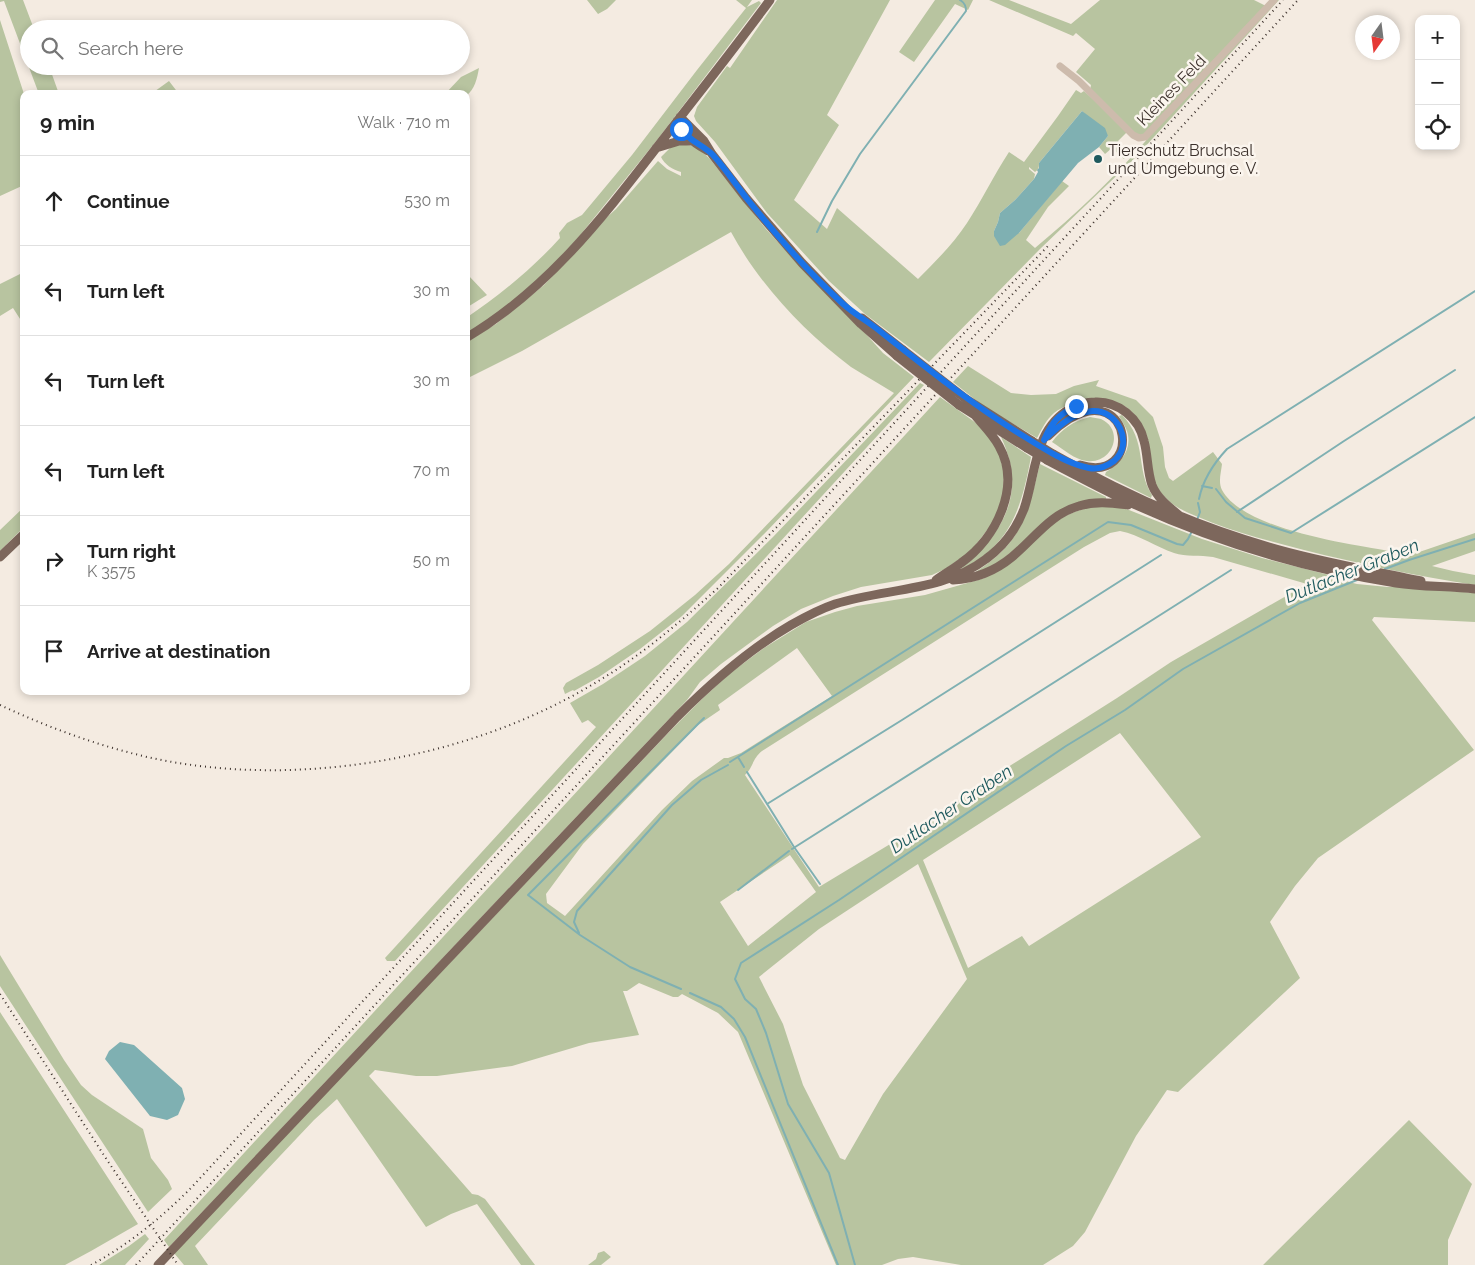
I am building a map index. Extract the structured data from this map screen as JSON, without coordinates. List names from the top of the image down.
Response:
{
  "streets": {
    "street": ["Kleines Feld"]
  },
  "water": ["Dutlacher Graben"],
  "places": ["Tierschutz Bruchsal und Umgebung e. V."],
  "north": "bottom",
  "page": {
    "map_buttons": ["+", "−"],
    "search": "Search here",
    "heading": ["9 min", "Walk · 710 m"],
    "list": [
      ["Continue", "530 m"],
      ["Turn left", "30 m"],
      ["Turn left", "30 m"],
      ["Turn left", "70 m"],
      ["Turn right", "K 3575", "50 m"],
      "Arrive at destination"
    ]
  }
}
